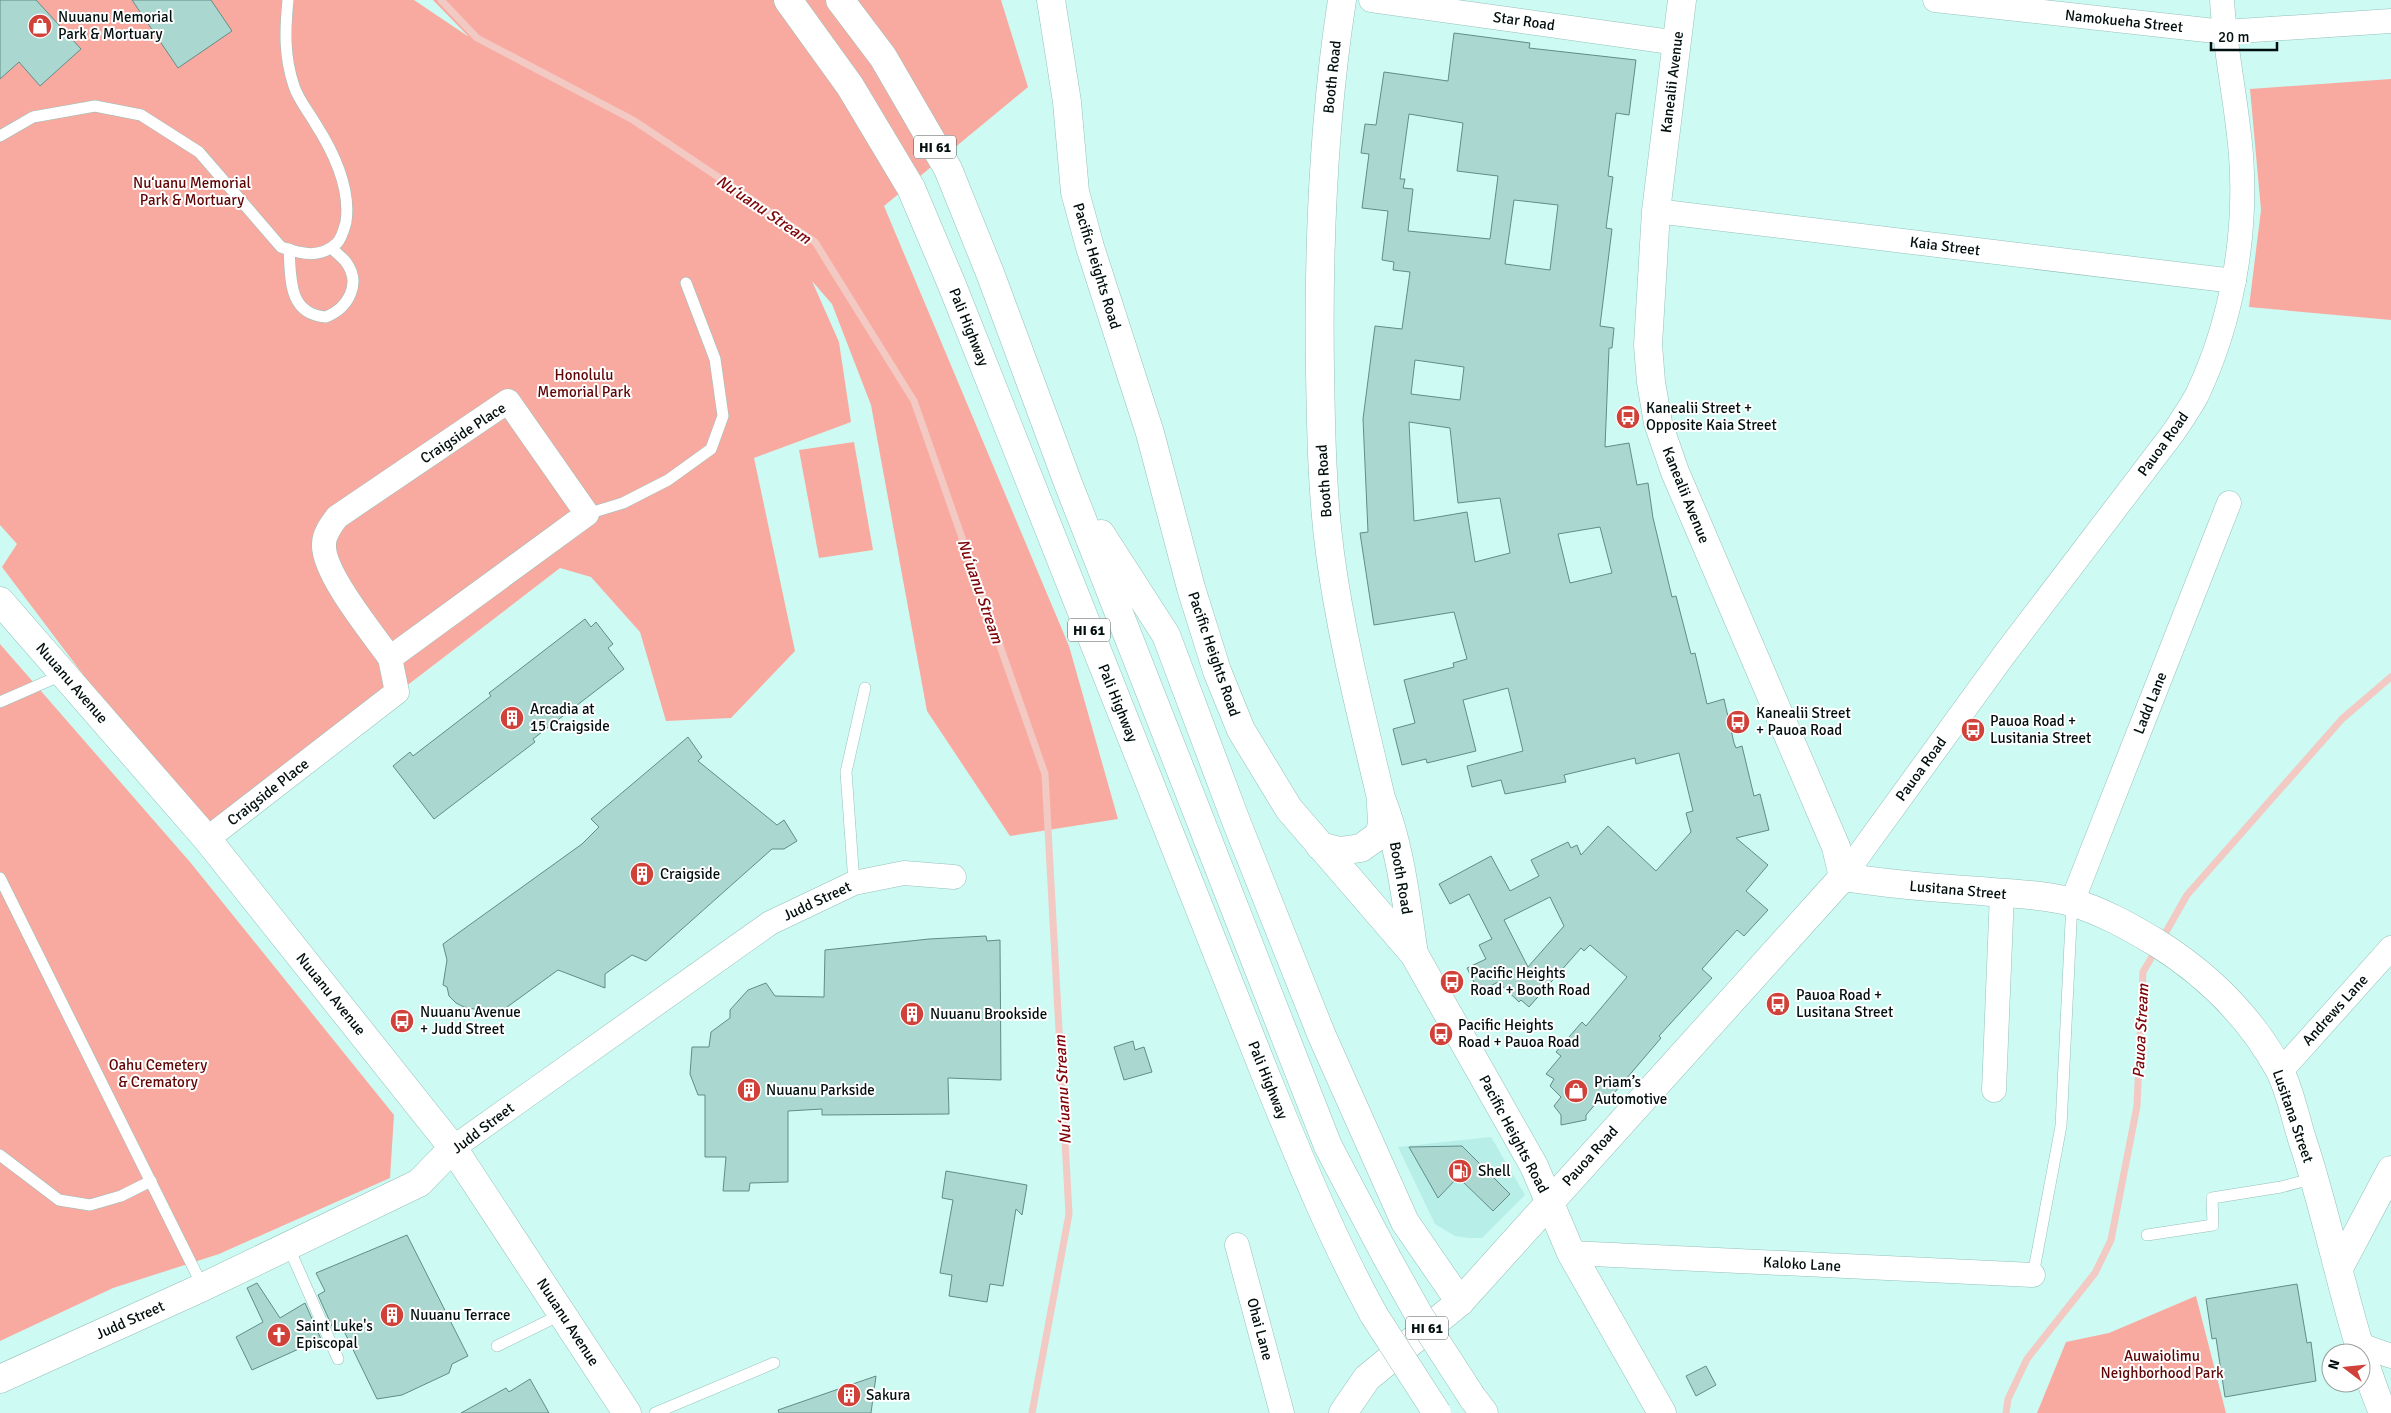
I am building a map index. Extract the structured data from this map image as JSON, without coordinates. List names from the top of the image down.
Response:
{
  "streets": {
    "main road": [
      "Booth Road",
      "Kanealii Avenue",
      "HI 61",
      "Pacific Heights Road",
      "Pali Highway",
      "Pauoa Road",
      "Nuuanu Avenue",
      "Lusitana Street",
      "Judd Street"
    ],
    "street": [
      "Star Road",
      "Namokueha Street",
      "Kaia Street",
      "Craigside Place",
      "Ladd Lane",
      "Andrews Lane",
      "Kaloko Lane",
      "Ohai Lane"
    ]
  },
  "crossings": [
    ["Star Road", "Kanealii Avenue"],
    ["Namokueha Street", "Pauoa Road"],
    ["Booth Road", "Pacific Heights Road"],
    ["Kanealii Avenue", "Kaia Street"],
    ["Kanealii Avenue", "Pauoa Road"],
    ["Kanealii Avenue", "Lusitana Street"],
    ["Kaia Street", "Pauoa Road"],
    ["Pacific Heights Road", "Pauoa Road"],
    ["Pacific Heights Road", "Kaloko Lane"],
    ["Craigside Place", "Nuuanu Avenue"],
    ["Pauoa Road", "Lusitana Street"],
    ["Nuuanu Avenue", "Judd Street"],
    ["Ladd Lane", "Lusitana Street"],
    ["Lusitana Street", "Andrews Lane"]
  ],
  "water": ["Nuʻuanu Stream", "Pauoa Stream"],
  "parks": [
    "Nuʻuanu Memorial Park & Mortuary",
    "Honolulu Memorial Park",
    "Oahu Cemetery & Crematory",
    "Auwaiolimu Neighborhood Park"
  ],
  "places": {
    "shop": ["Nuuanu Memorial Park & Mortuary", "Priam’s Automotive"],
    "bus stop": [
      "Kanealii Street + Opposite Kaia Street",
      "Kanealii Street + Pauoa Road",
      "Pauoa Road + Lusitania Street",
      "Pacific Heights Road + Booth Road",
      "Pauoa Road + Lusitana Street",
      "Nuuanu Avenue + Judd Street",
      "Pacific Heights Road + Pauoa Road"
    ],
    "building": [
      "Arcadia at 15 Craigside",
      "Craigside",
      "Nuuanu Brookside",
      "Nuuanu Parkside",
      "Nuuanu Terrace",
      "Sakura"
    ],
    "fuel station": ["Shell"],
    "church": ["Saint Luke's Episcopal"]
  },
  "scale_bar": "20 m",
  "north": "left"
}
